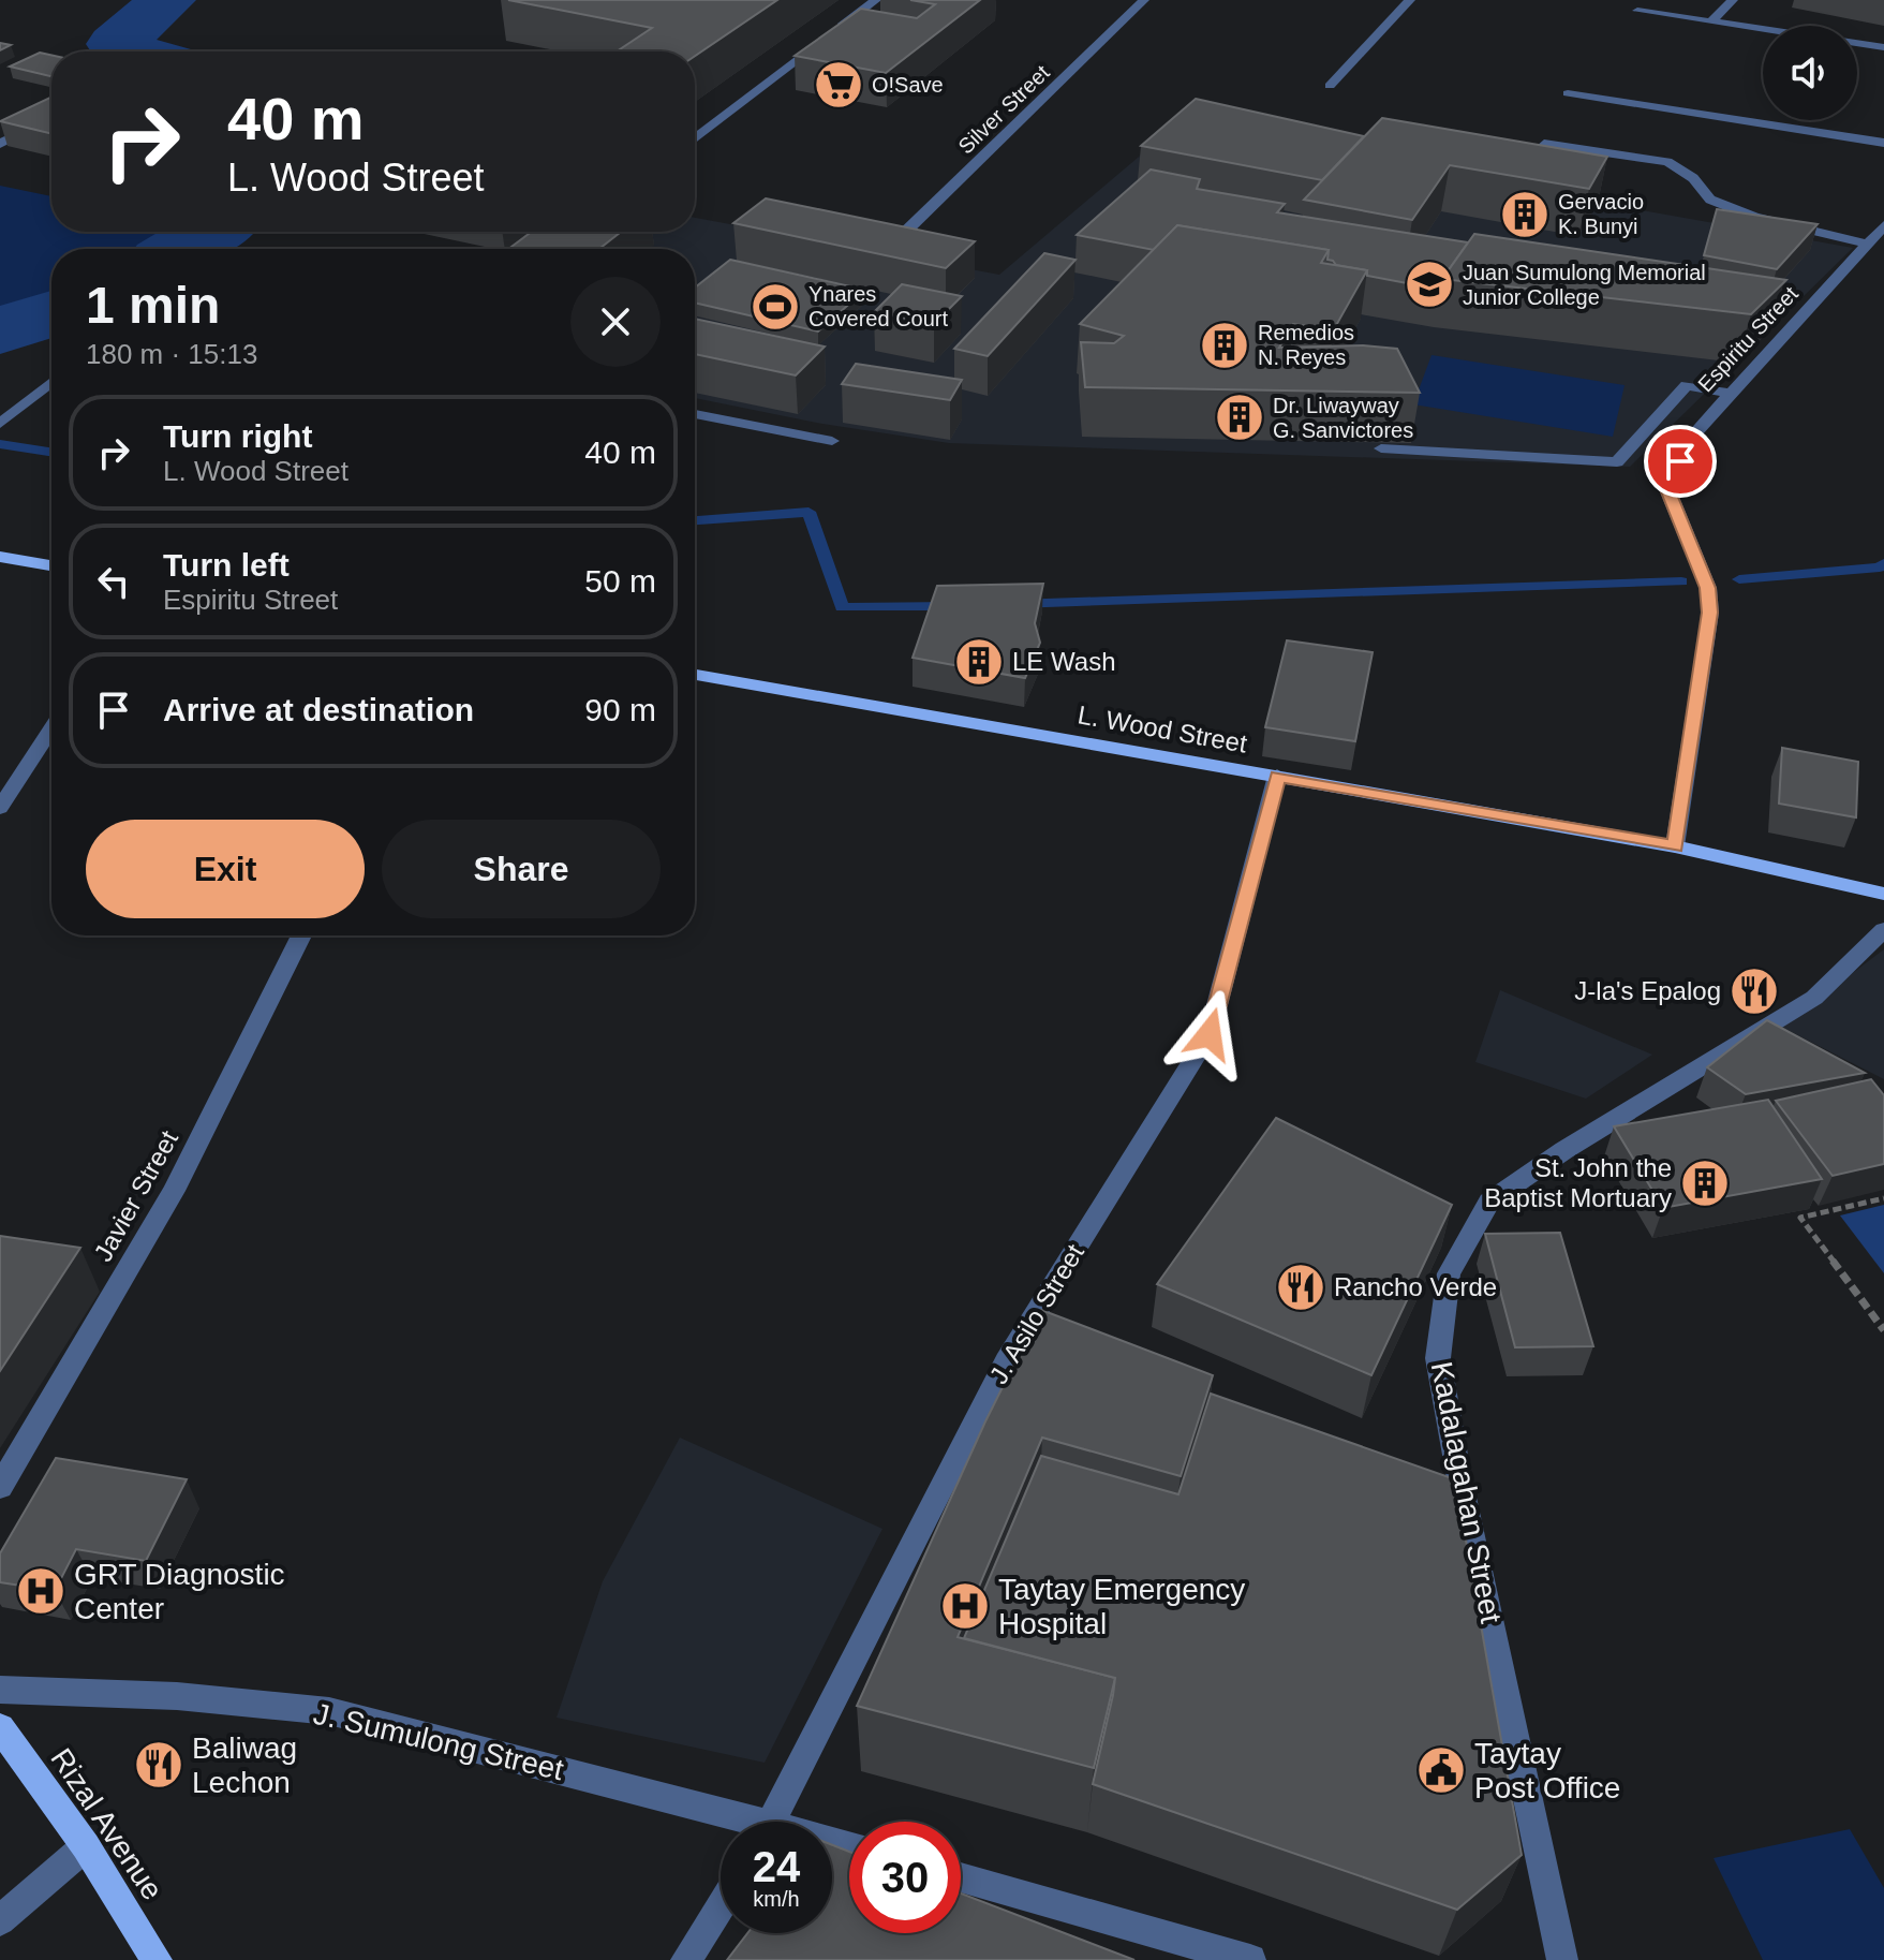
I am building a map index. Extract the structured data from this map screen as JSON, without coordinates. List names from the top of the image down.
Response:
{
  "streets": {
    "main road": ["L. Wood Street", "Rizal Avenue"],
    "street": [
      "Silver Street",
      "Espiritu Street",
      "Javier Street",
      "J. Asilo Street",
      "Kadalagahan Street",
      "J. Sumulong Street"
    ]
  },
  "crossings": [
    ["Espiritu Street", "L. Wood Street"],
    ["L. Wood Street", "J. Asilo Street"]
  ],
  "places": {
    "supermarket": ["O!Save"],
    "building": [
      "Gervacio K. Bunyi",
      "Remedios N. Reyes",
      "Dr. Liwayway G. Sanvictores",
      "LE Wash",
      "St. John the Baptist Mortuary"
    ],
    "school or university": ["Juan Sumulong Memorial Junior College"],
    "sports": ["Ynares Covered Court"],
    "restaurant": ["J-la's Epalog", "Rancho Verde", "Baliwag Lechon"],
    "hospital": ["GRT Diagnostic Center", "Taytay Emergency Hospital"],
    "public building": ["Taytay Post Office"]
  },
  "page": {
    "turn": ["40 m", "L. Wood Street"],
    "heading": ["1 min", "180 m · 15:13"],
    "list": [
      {
        "name": "Turn right",
        "note": "L. Wood Street",
        "value": "40 m"
      },
      {
        "name": "Turn left",
        "note": "Espiritu Street",
        "value": "50 m"
      },
      {
        "name": "Arrive at destination",
        "value": "90 m"
      }
    ],
    "buttons": ["Exit", "Share"],
    "speed": "24 km/h",
    "limit": "30"
  }
}
